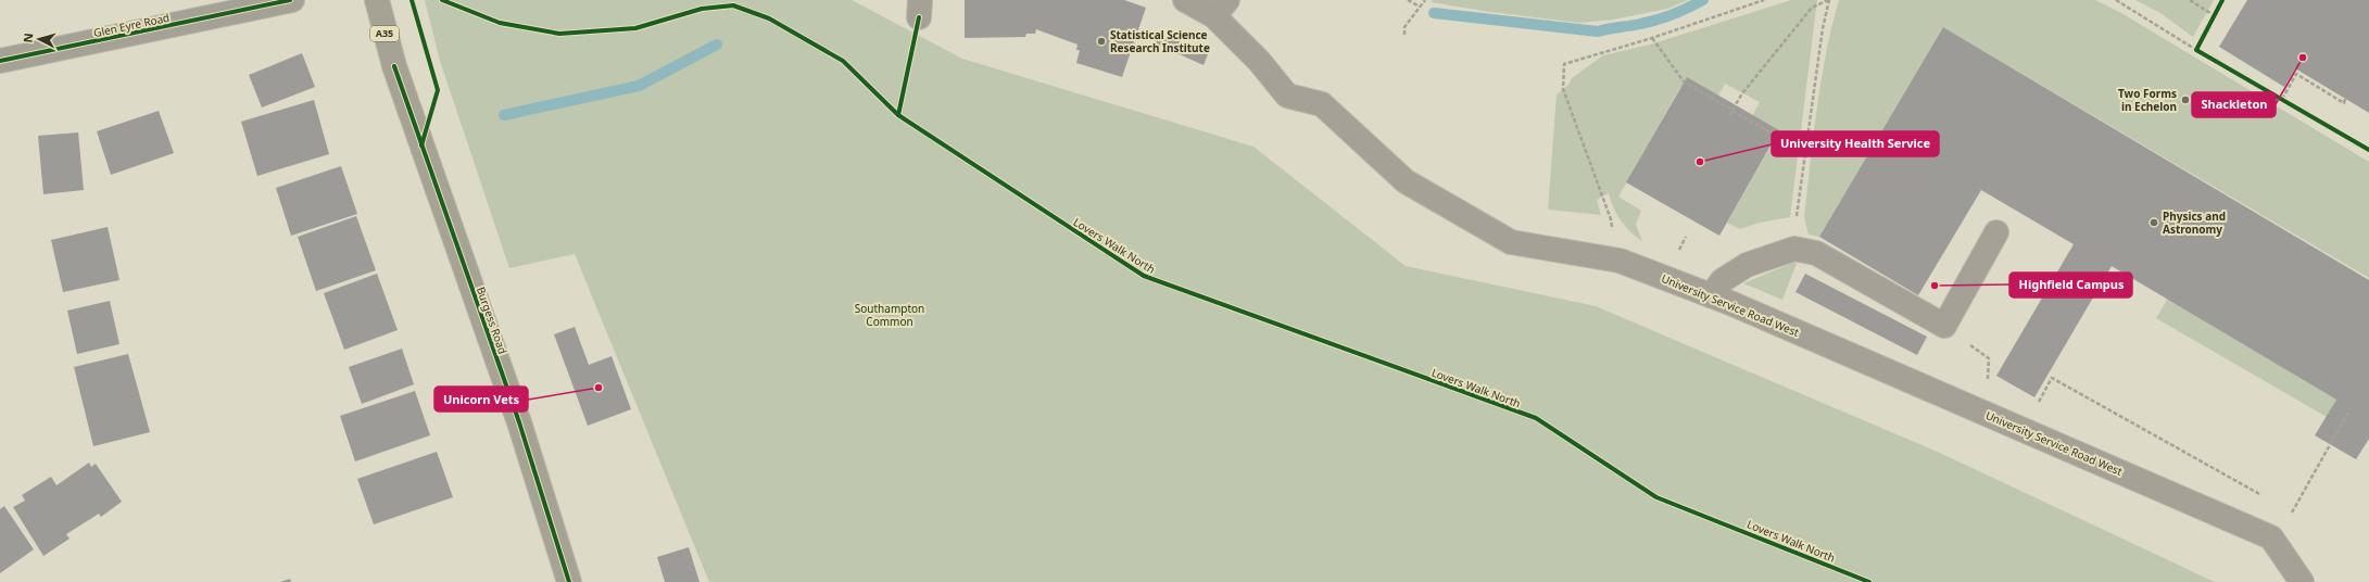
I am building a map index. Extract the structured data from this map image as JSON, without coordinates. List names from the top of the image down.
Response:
{
  "streets": {
    "main road": ["A35", "Burgess Road"],
    "street": ["Glen Eyre Road", "University Service Road West"],
    "cycle path": ["Lovers Walk North"]
  },
  "parks": ["Southampton Common"],
  "places": [
    "Statistical Science Research Institute",
    "Shackleton",
    "Two Forms in Echelon",
    "University Health Service",
    "Physics and Astronomy",
    "Highfield Campus",
    "Unicorn Vets"
  ],
  "north": "left"
}
